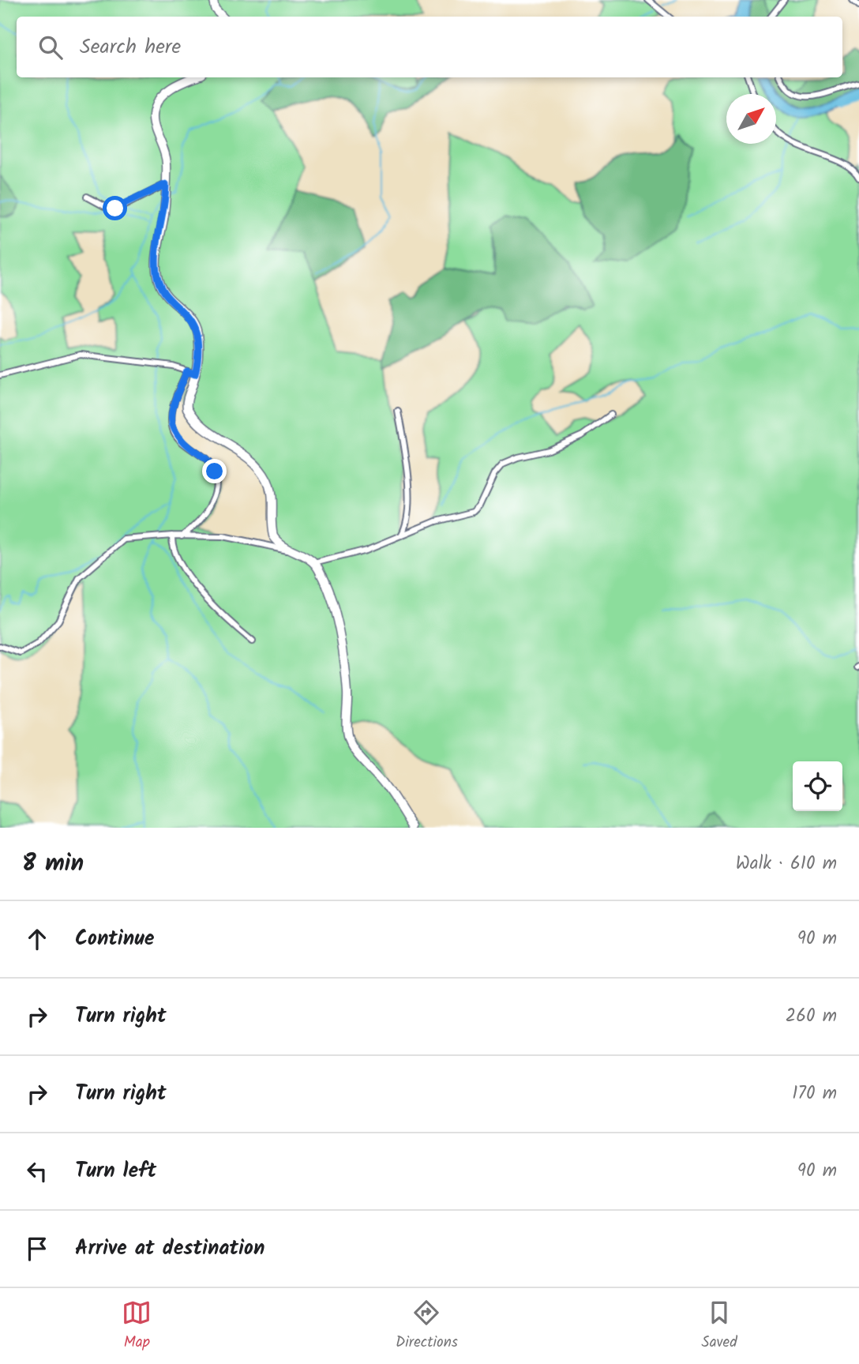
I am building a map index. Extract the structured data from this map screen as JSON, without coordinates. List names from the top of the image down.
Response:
{
  "north": "top right",
  "page": {
    "search": "Search here",
    "heading": ["8 min", "Walk · 610 m"],
    "list": [
      ["Continue", "90 m"],
      ["Turn right", "260 m"],
      ["Turn right", "170 m"],
      ["Turn left", "90 m"],
      "Arrive at destination"
    ],
    "nav": ["Map", "Directions", "Saved"]
  }
}
